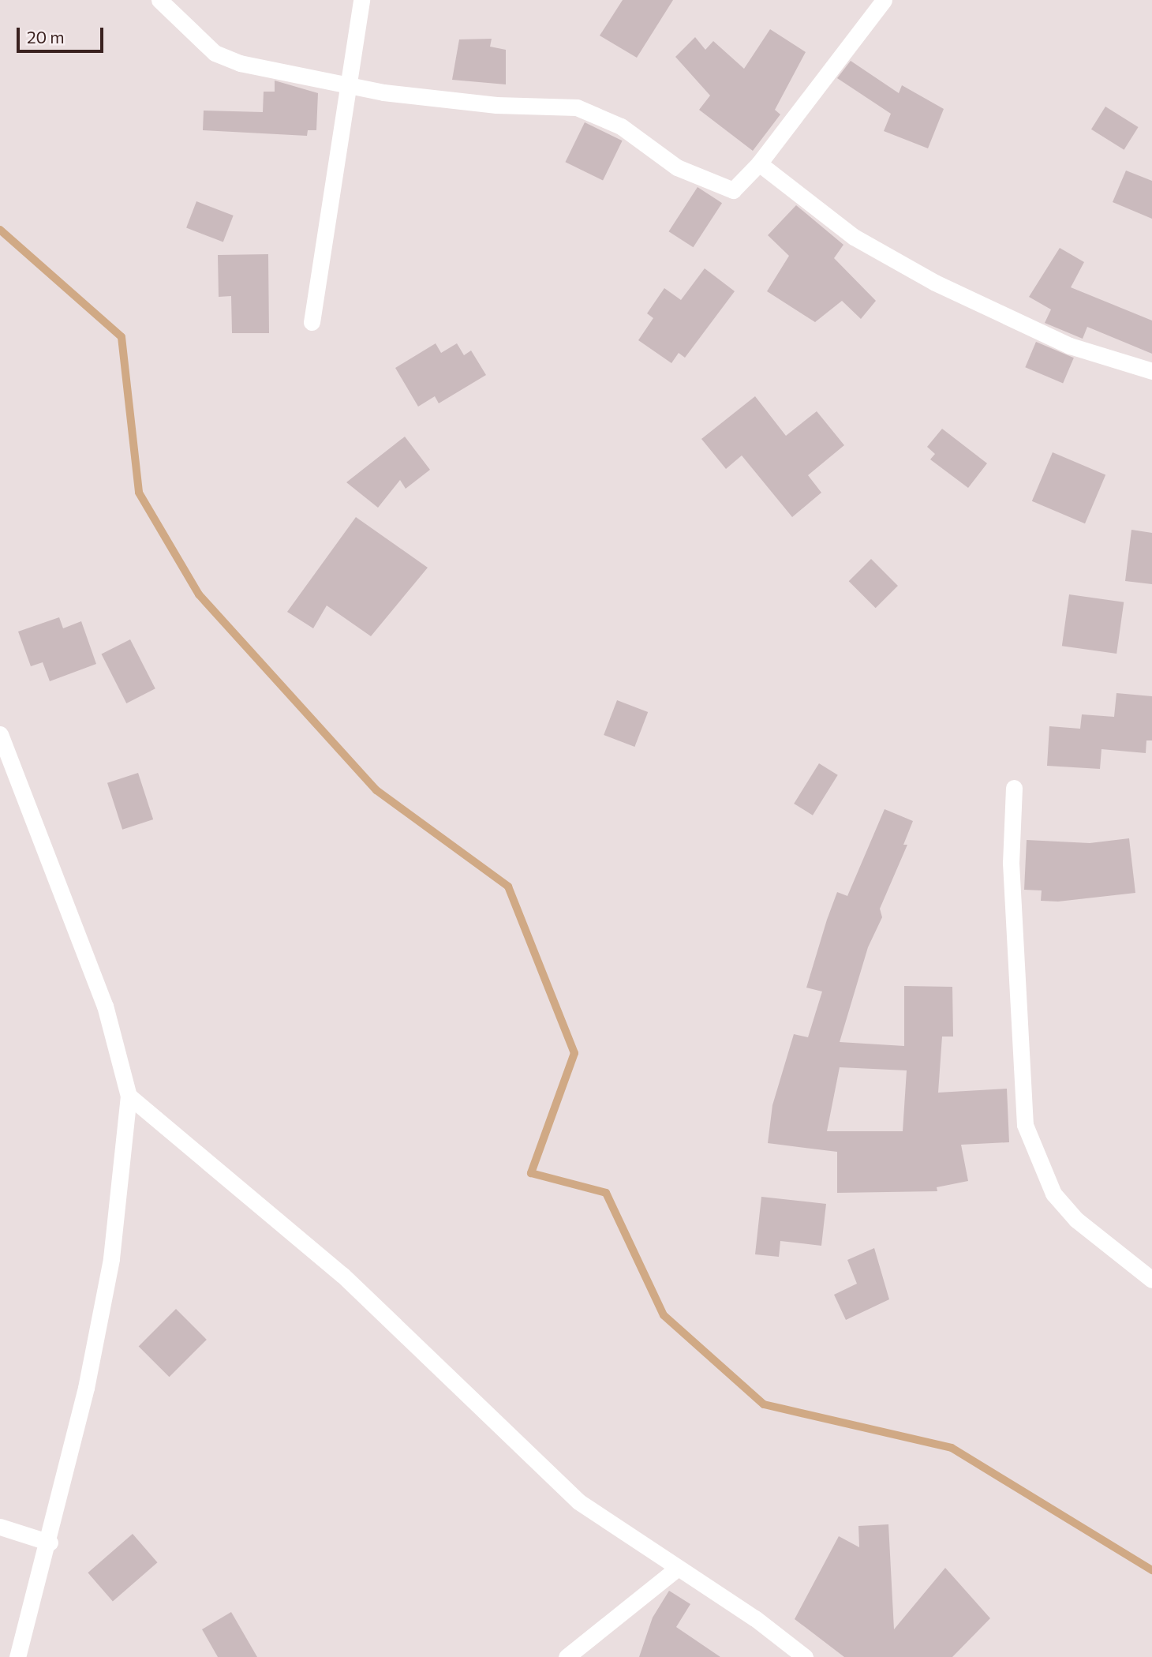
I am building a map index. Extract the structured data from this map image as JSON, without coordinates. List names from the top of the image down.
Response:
{
  "scale_bar": "20 m"
}
